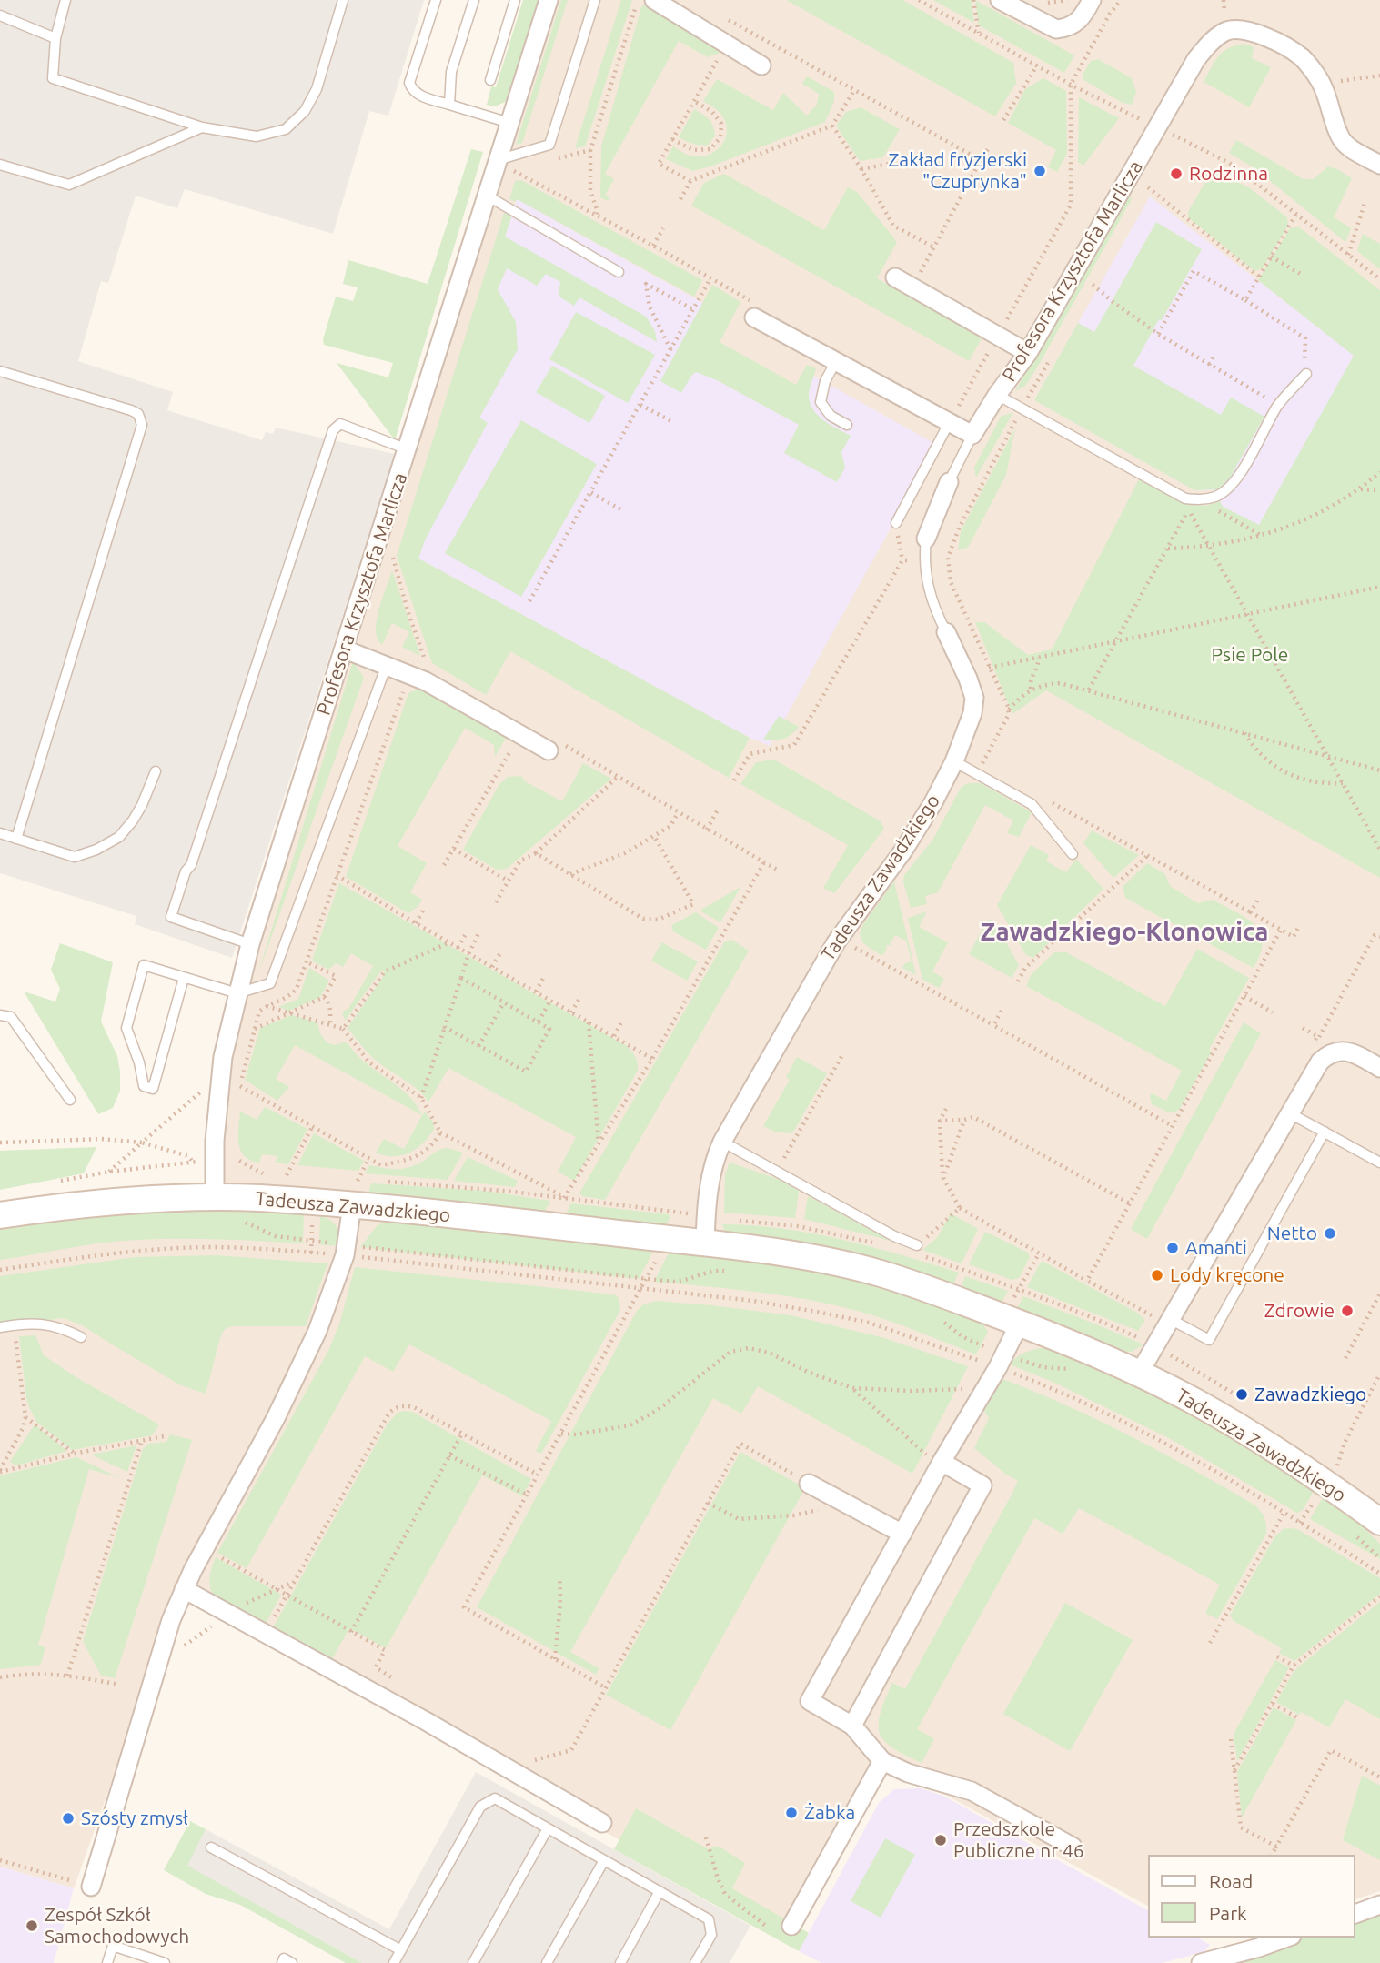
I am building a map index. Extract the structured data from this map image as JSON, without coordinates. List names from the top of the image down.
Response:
{
  "streets": {
    "street": ["Profesora Krzysztofa Marlicza", "Tadeusza Zawadzkiego"]
  },
  "crossings": [
    ["Profesora Krzysztofa Marlicza", "Tadeusza Zawadzkiego"]
  ],
  "districts": ["Zawadzkiego-Klonowica"],
  "parks": ["Psie Pole"],
  "places": [
    "Zakład fryzjerski \"Czuprynka\"",
    "Rodzinna",
    "Netto",
    "Amanti",
    "Lody kręcone",
    "Zdrowie",
    "Zawadzkiego",
    "Żabka",
    "Szósty zmysł",
    "Przedszkole Publiczne nr 46",
    "Zespół Szkół Samochodowych"
  ],
  "legend": ["Road", "Park"]
}
